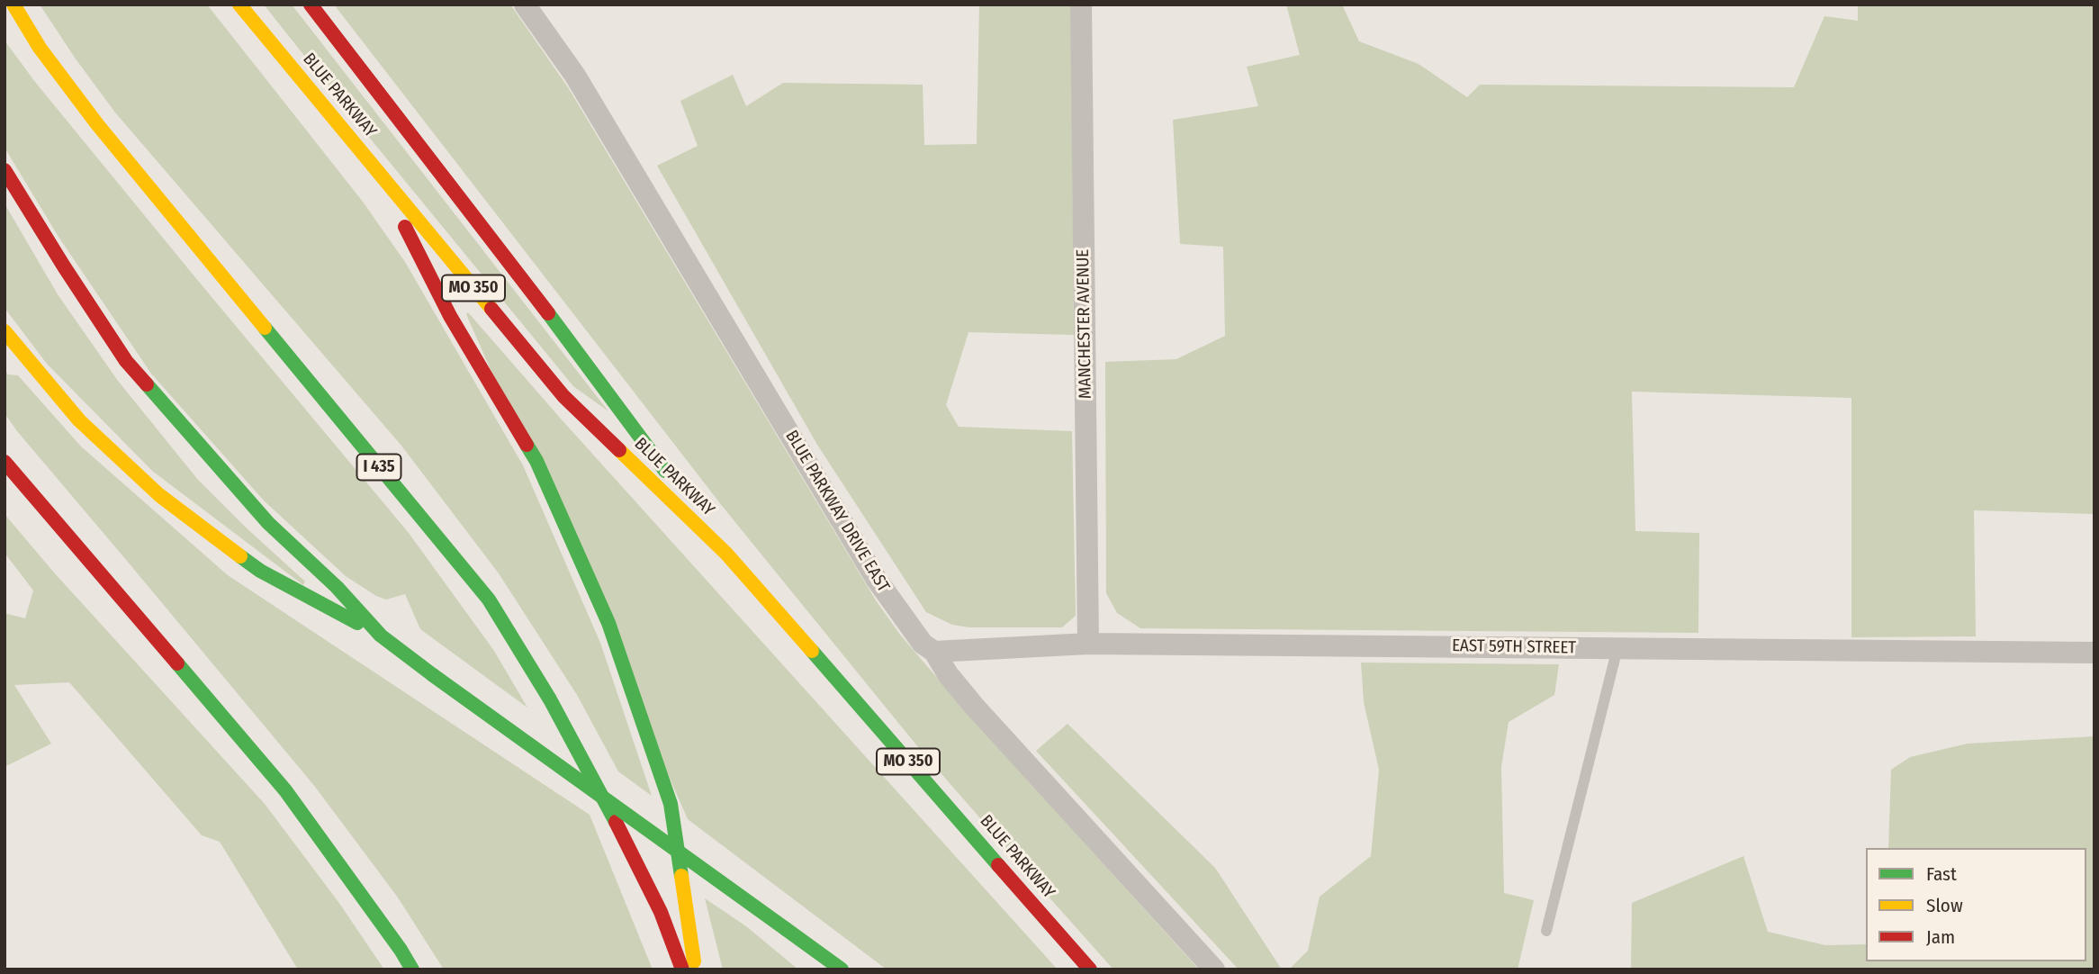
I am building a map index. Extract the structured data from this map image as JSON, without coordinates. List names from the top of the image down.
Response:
{
  "streets": {
    "highway": ["BLUE PARKWAY", "MO 350", "I 435"],
    "street": ["MANCHESTER AVENUE", "BLUE PARKWAY DRIVE EAST", "EAST 59TH STREET"]
  },
  "crossings": [
    ["MANCHESTER AVENUE", "EAST 59TH STREET"],
    ["BLUE PARKWAY DRIVE EAST", "EAST 59TH STREET"]
  ],
  "legend": ["Fast", "Slow", "Jam"]
}
